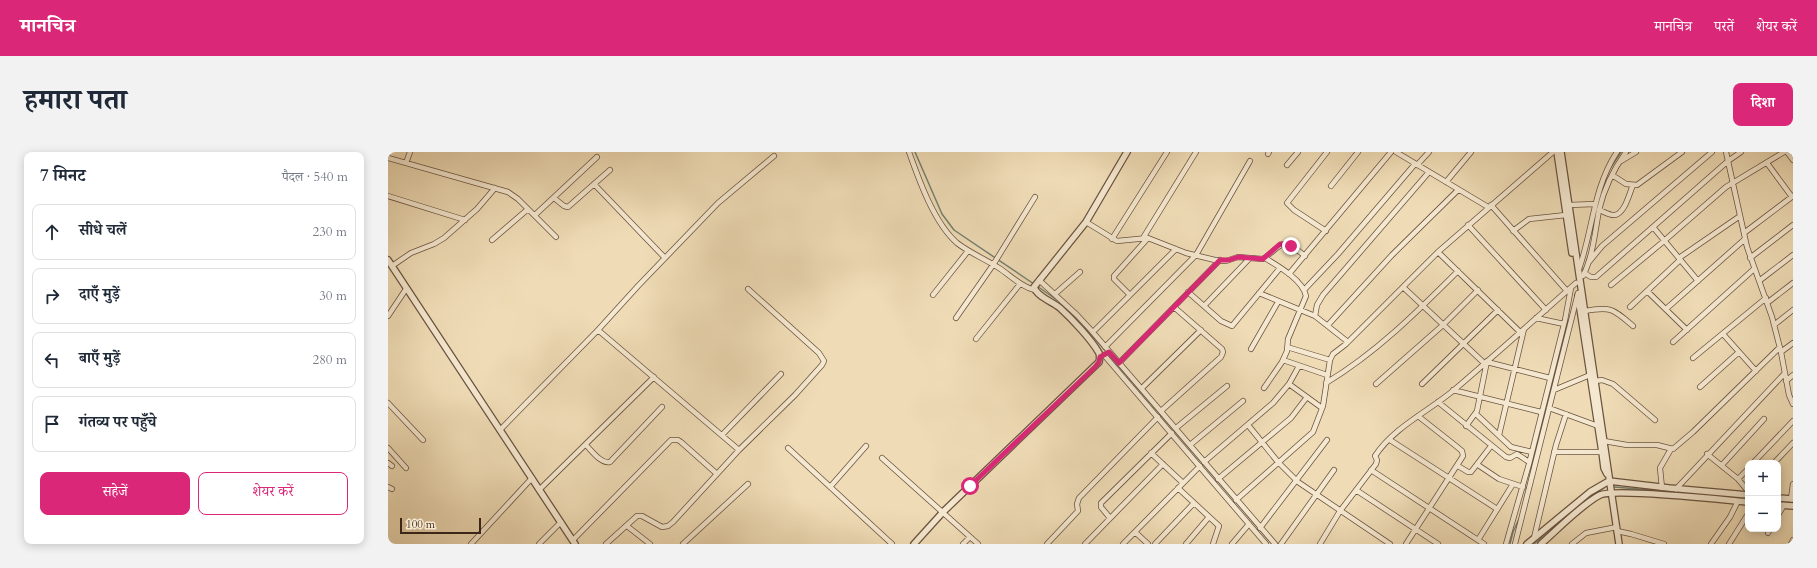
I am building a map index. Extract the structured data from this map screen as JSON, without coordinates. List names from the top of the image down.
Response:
{
  "scale_bar": "100 m",
  "page": {
    "header": "मानचित्र",
    "nav": ["मानचित्र", "परतें", "शेयर करें"],
    "title": "हमारा पता",
    "buttons": [
      "दिशा",
      ["सहेजें", "शेयर करें"]
    ],
    "heading": ["7 मिनट", "पैदल · 540 m"],
    "list": [
      ["सीधे चलें", "230 m"],
      ["दाएँ मुड़ें", "30 m"],
      ["बाएँ मुड़ें", "280 m"],
      "गंतव्य पर पहुँचे"
    ],
    "map_buttons": ["+", "−"],
    "scale": "100 m"
  }
}
